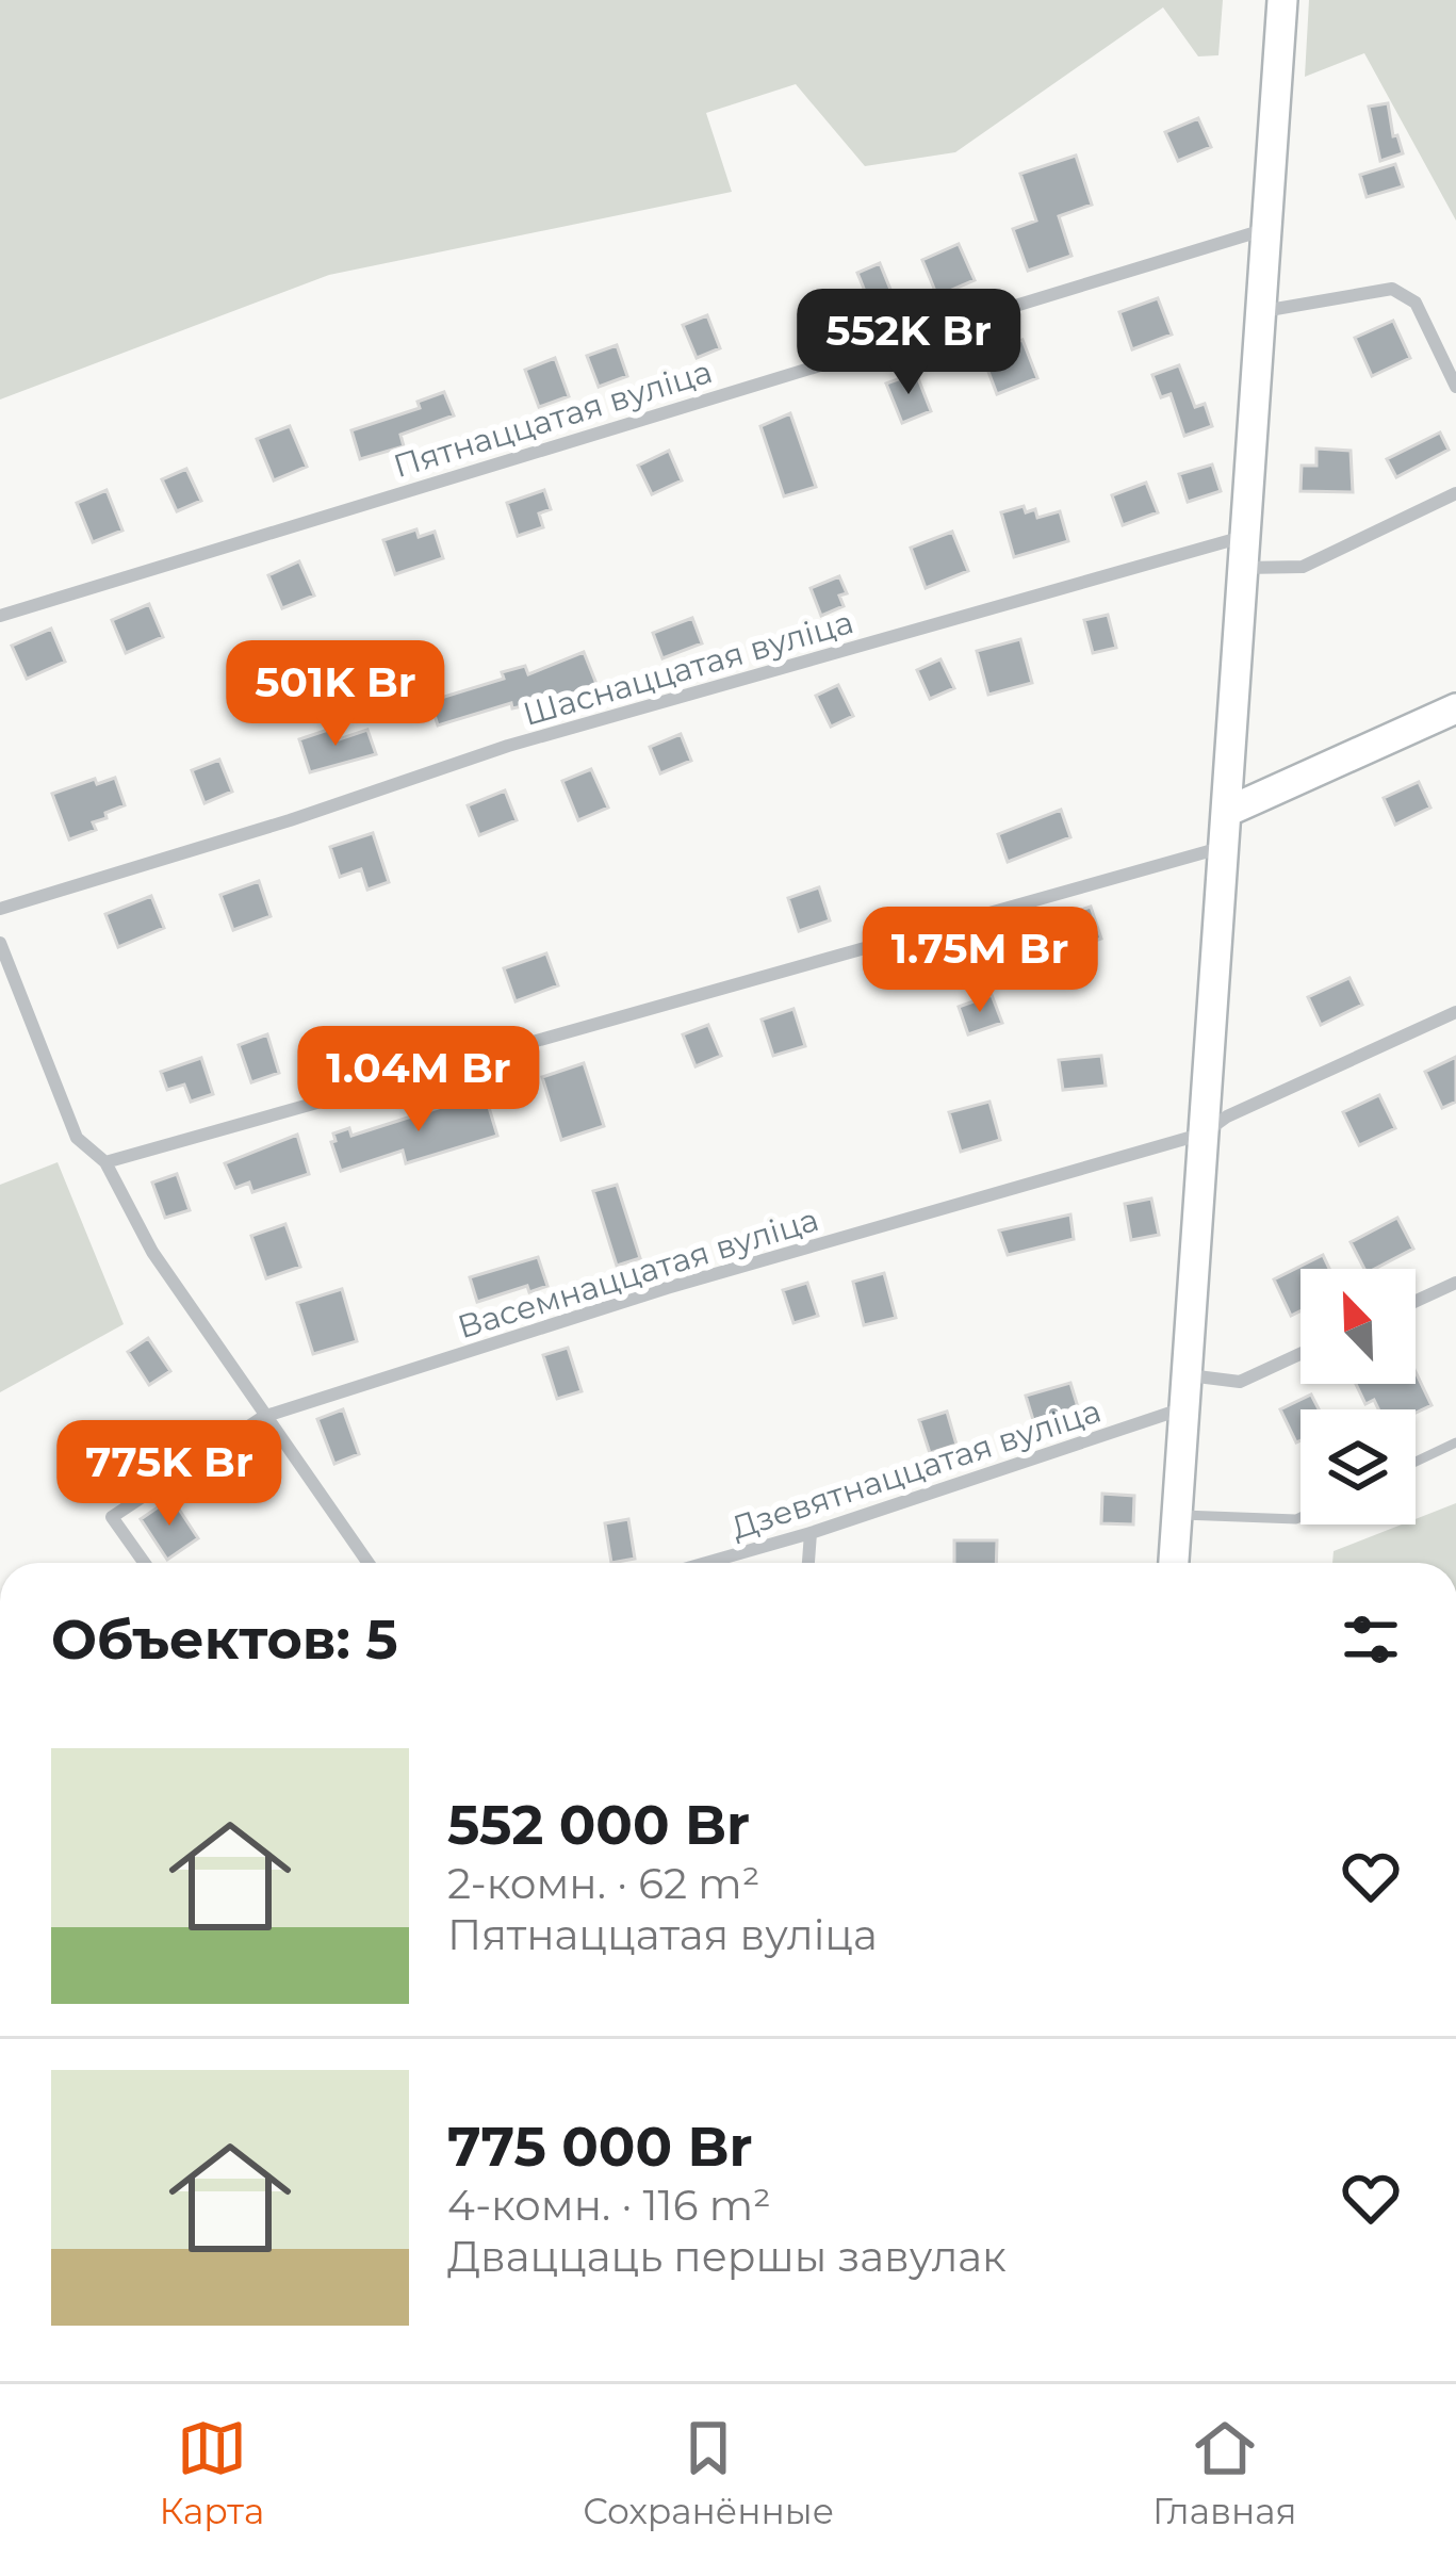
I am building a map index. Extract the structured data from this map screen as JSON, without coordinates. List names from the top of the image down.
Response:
{
  "streets": {
    "street": [
      "Пятнаццатая вуліца",
      "Шаснаццатая вуліца",
      "Васемнаццатая вуліца",
      "Дзевятнаццатая вуліца"
    ]
  },
  "north": "top left",
  "page": {
    "price": [
      "552K Br",
      "501K Br",
      "1.75M Br",
      "1.04M Br",
      "775K Br"
    ],
    "heading": "Объектов: 5",
    "list": [
      {
        "name": "552 000 Br",
        "note": "2-комн. · 62 m² · Пятнаццатая вуліца"
      },
      {
        "name": "775 000 Br",
        "note": "4-комн. · 116 m² · Дваццаць першы завулак"
      }
    ],
    "tabs": ["Карта", "Сохранённые", "Главная"]
  }
}
